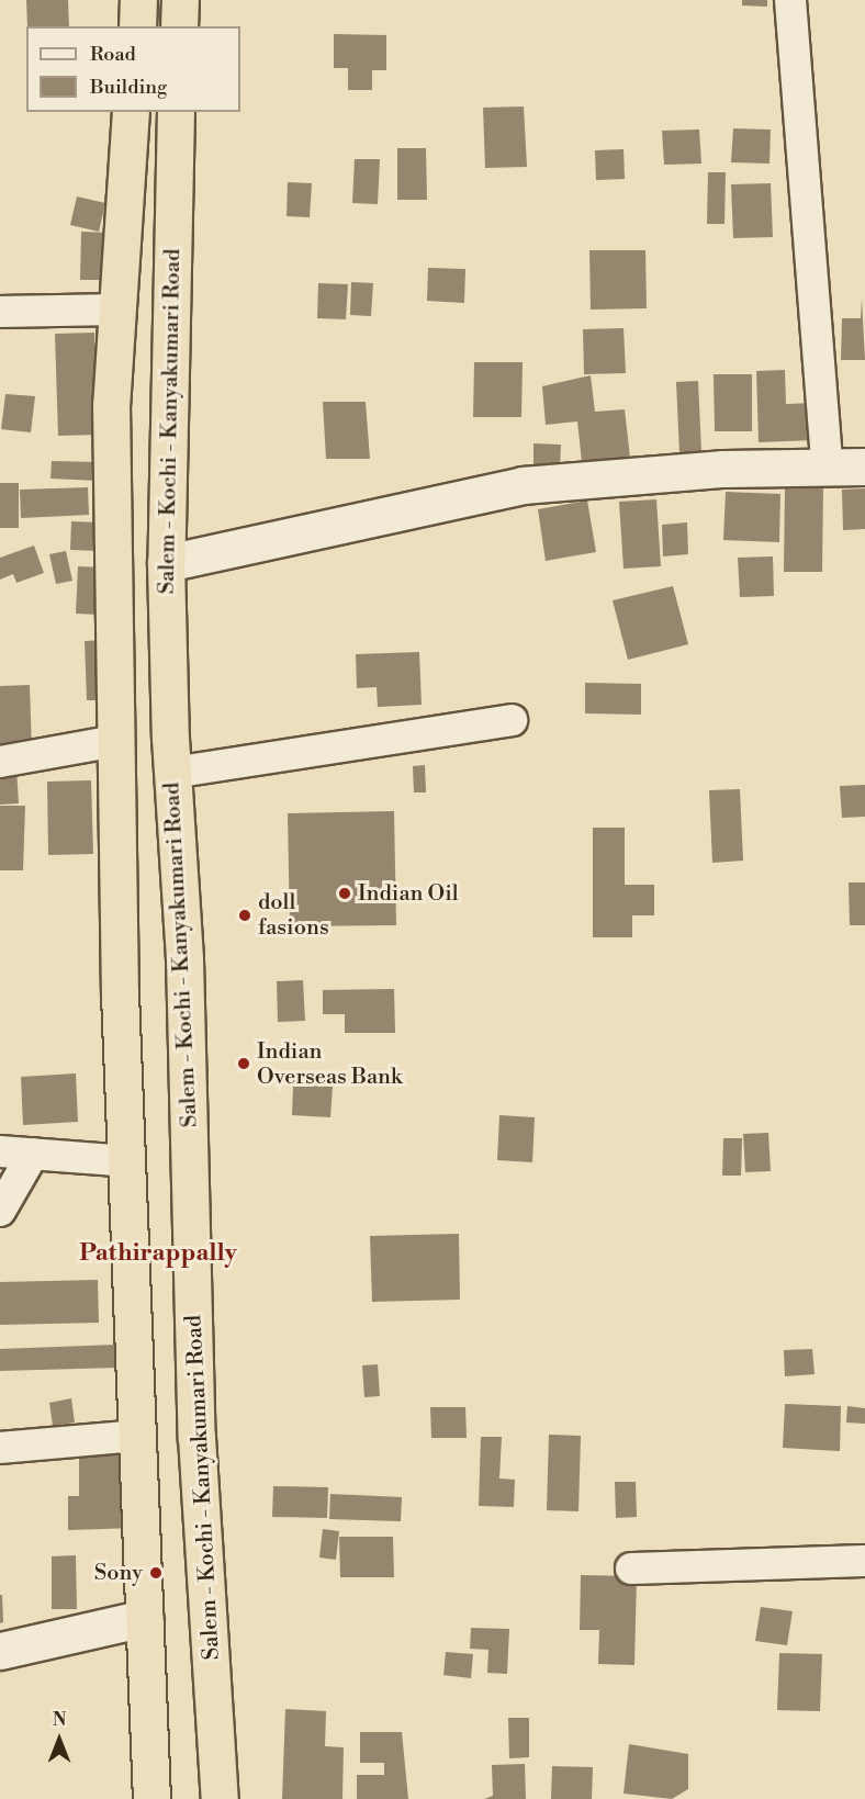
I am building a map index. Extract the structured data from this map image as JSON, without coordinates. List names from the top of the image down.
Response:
{
  "streets": {
    "highway": ["Salem - Kochi - Kanyakumari Road"]
  },
  "districts": ["Pathirappally"],
  "places": [
    "Indian Oil",
    "doll fasions",
    "Indian Overseas Bank",
    "Sony"
  ],
  "legend": ["Road", "Building"],
  "north": "top"
}
